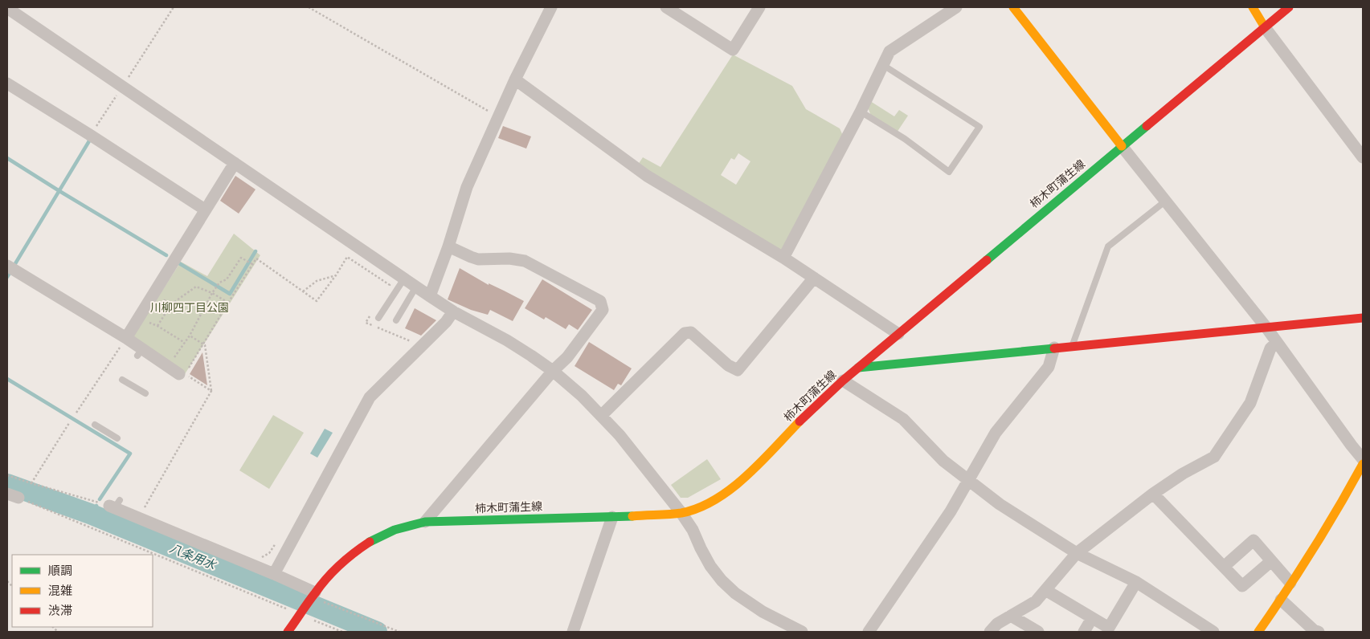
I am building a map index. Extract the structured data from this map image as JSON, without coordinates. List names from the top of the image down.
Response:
{
  "streets": {
    "main road": ["柿木町蒲生線"]
  },
  "water": ["八条用水"],
  "parks": ["川柳四丁目公園"],
  "legend": ["順調", "混雑", "渋滞"]
}
